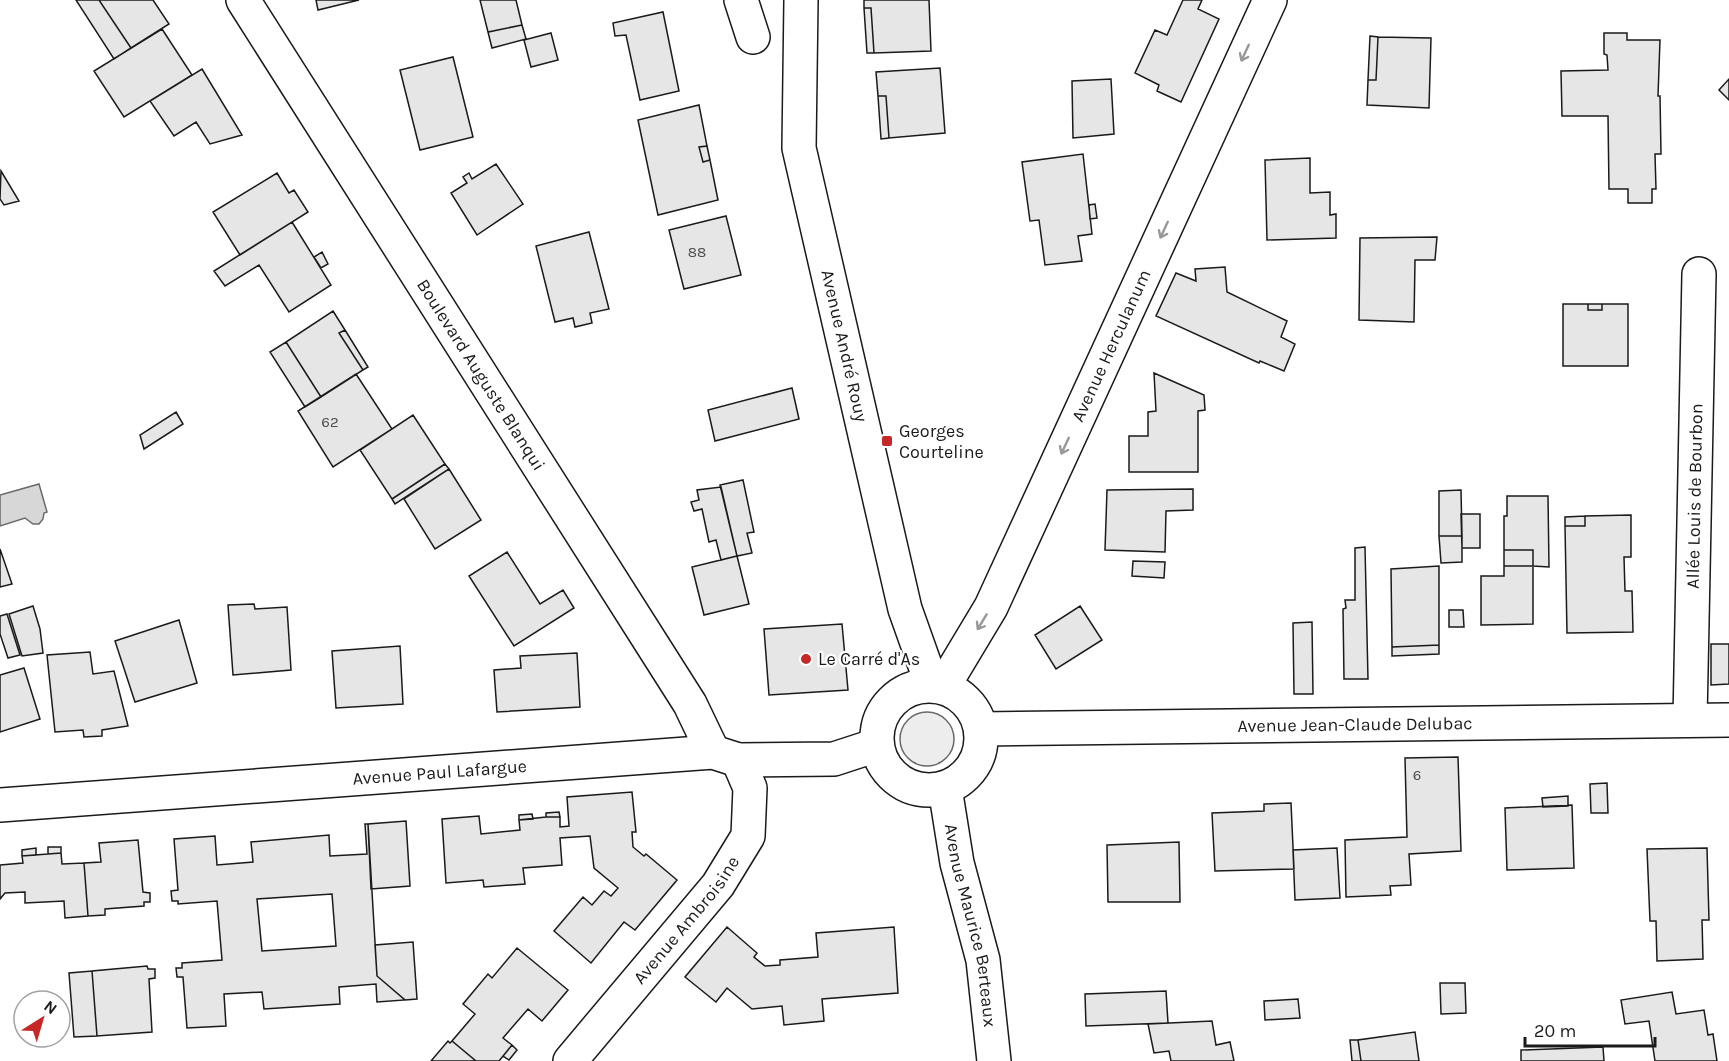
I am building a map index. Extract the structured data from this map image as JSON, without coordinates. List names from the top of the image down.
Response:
{
  "streets": {
    "street": [
      "Avenue André Rouy",
      "Avenue Herculanum",
      "Boulevard Auguste Blanqui",
      "Allée Louis de Bourbon",
      "Avenue Jean-Claude Delubac",
      "Avenue Paul Lafargue",
      "Avenue Ambroisine",
      "Avenue Maurice Berteaux"
    ]
  },
  "crossings": [
    ["Avenue André Rouy", "Avenue Herculanum"],
    ["Avenue André Rouy", "Avenue Jean-Claude Delubac"],
    ["Avenue André Rouy", "Avenue Paul Lafargue"],
    ["Avenue André Rouy", "Avenue Maurice Berteaux"],
    ["Avenue Herculanum", "Avenue Jean-Claude Delubac"],
    ["Avenue Herculanum", "Avenue Paul Lafargue"],
    ["Avenue Herculanum", "Avenue Maurice Berteaux"],
    ["Boulevard Auguste Blanqui", "Avenue Paul Lafargue"],
    ["Boulevard Auguste Blanqui", "Avenue Ambroisine"],
    ["Allée Louis de Bourbon", "Avenue Jean-Claude Delubac"],
    ["Avenue Jean-Claude Delubac", "Avenue Paul Lafargue"],
    ["Avenue Jean-Claude Delubac", "Avenue Maurice Berteaux"],
    ["Avenue Paul Lafargue", "Avenue Ambroisine"],
    ["Avenue Paul Lafargue", "Avenue Maurice Berteaux"]
  ],
  "one_way": ["Avenue Herculanum"],
  "places": {
    "transit": ["Georges Courteline"],
    "other": ["Le Carré d'As"]
  },
  "house_numbers": ["88", "62", "6"],
  "scale_bar": "20 m",
  "north": "top right"
}
